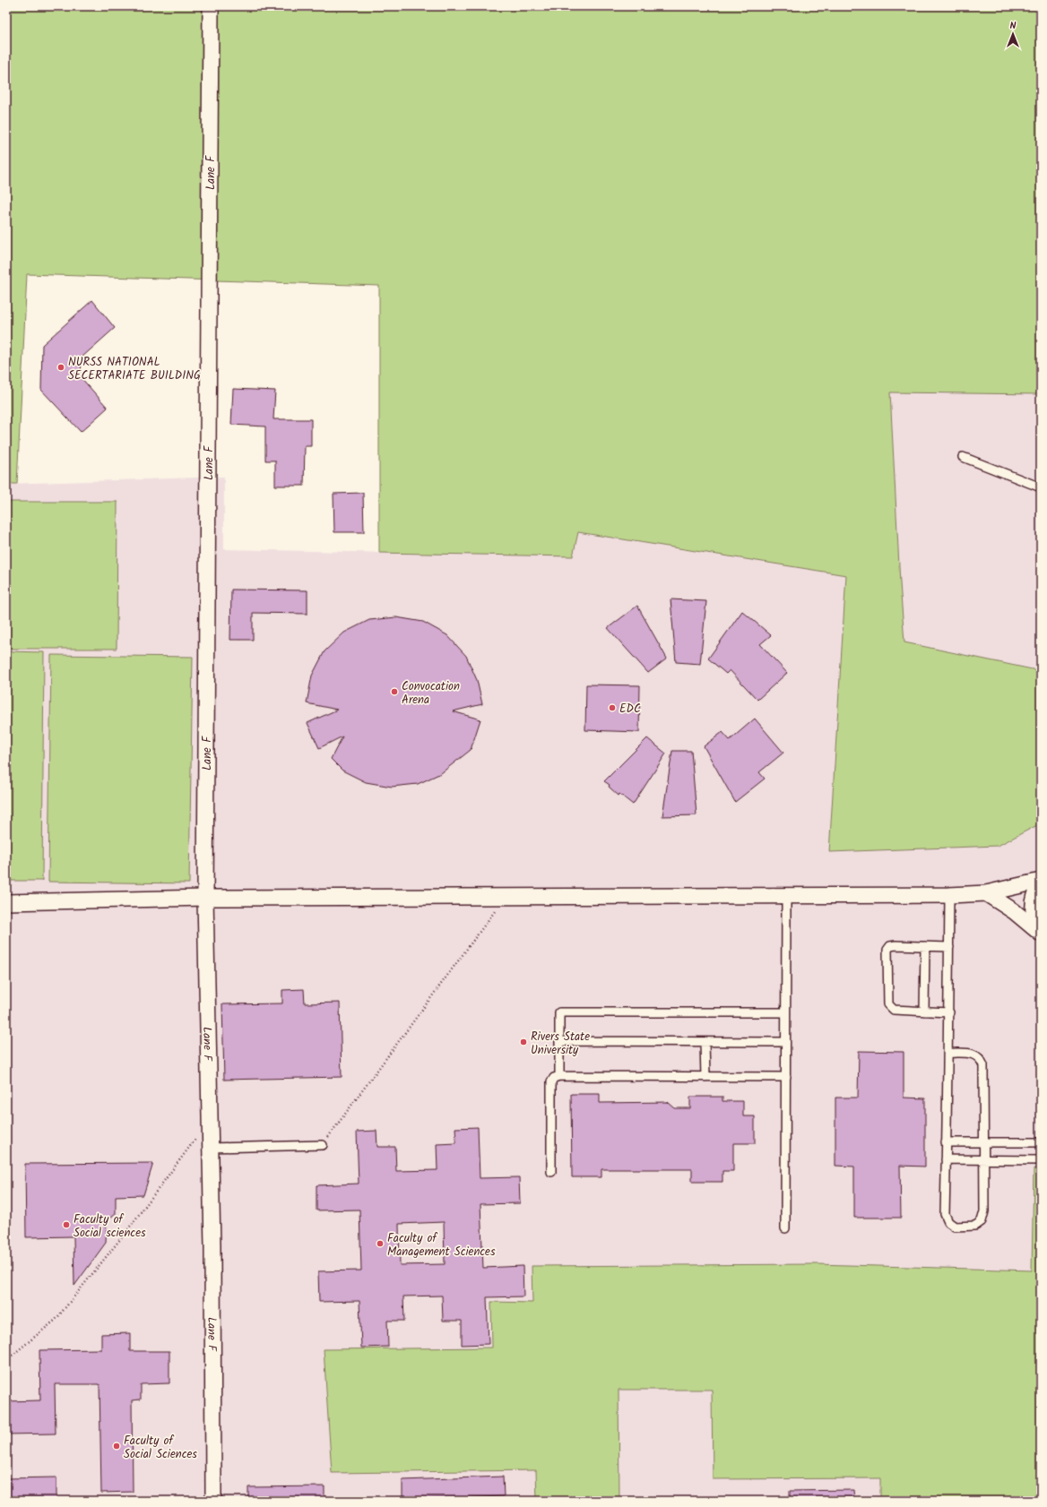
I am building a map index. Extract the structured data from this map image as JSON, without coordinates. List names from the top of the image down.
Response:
{
  "streets": {
    "street": ["Lane F"]
  },
  "places": [
    "NURSS NATIONAL SECERTARIATE BUILDING",
    "Convocation Arena",
    "EDC",
    "Rivers State University",
    "Faculty of Social sciences",
    "Faculty of Management Sciences",
    "Faculty of Social Sciences"
  ],
  "north": "top"
}
